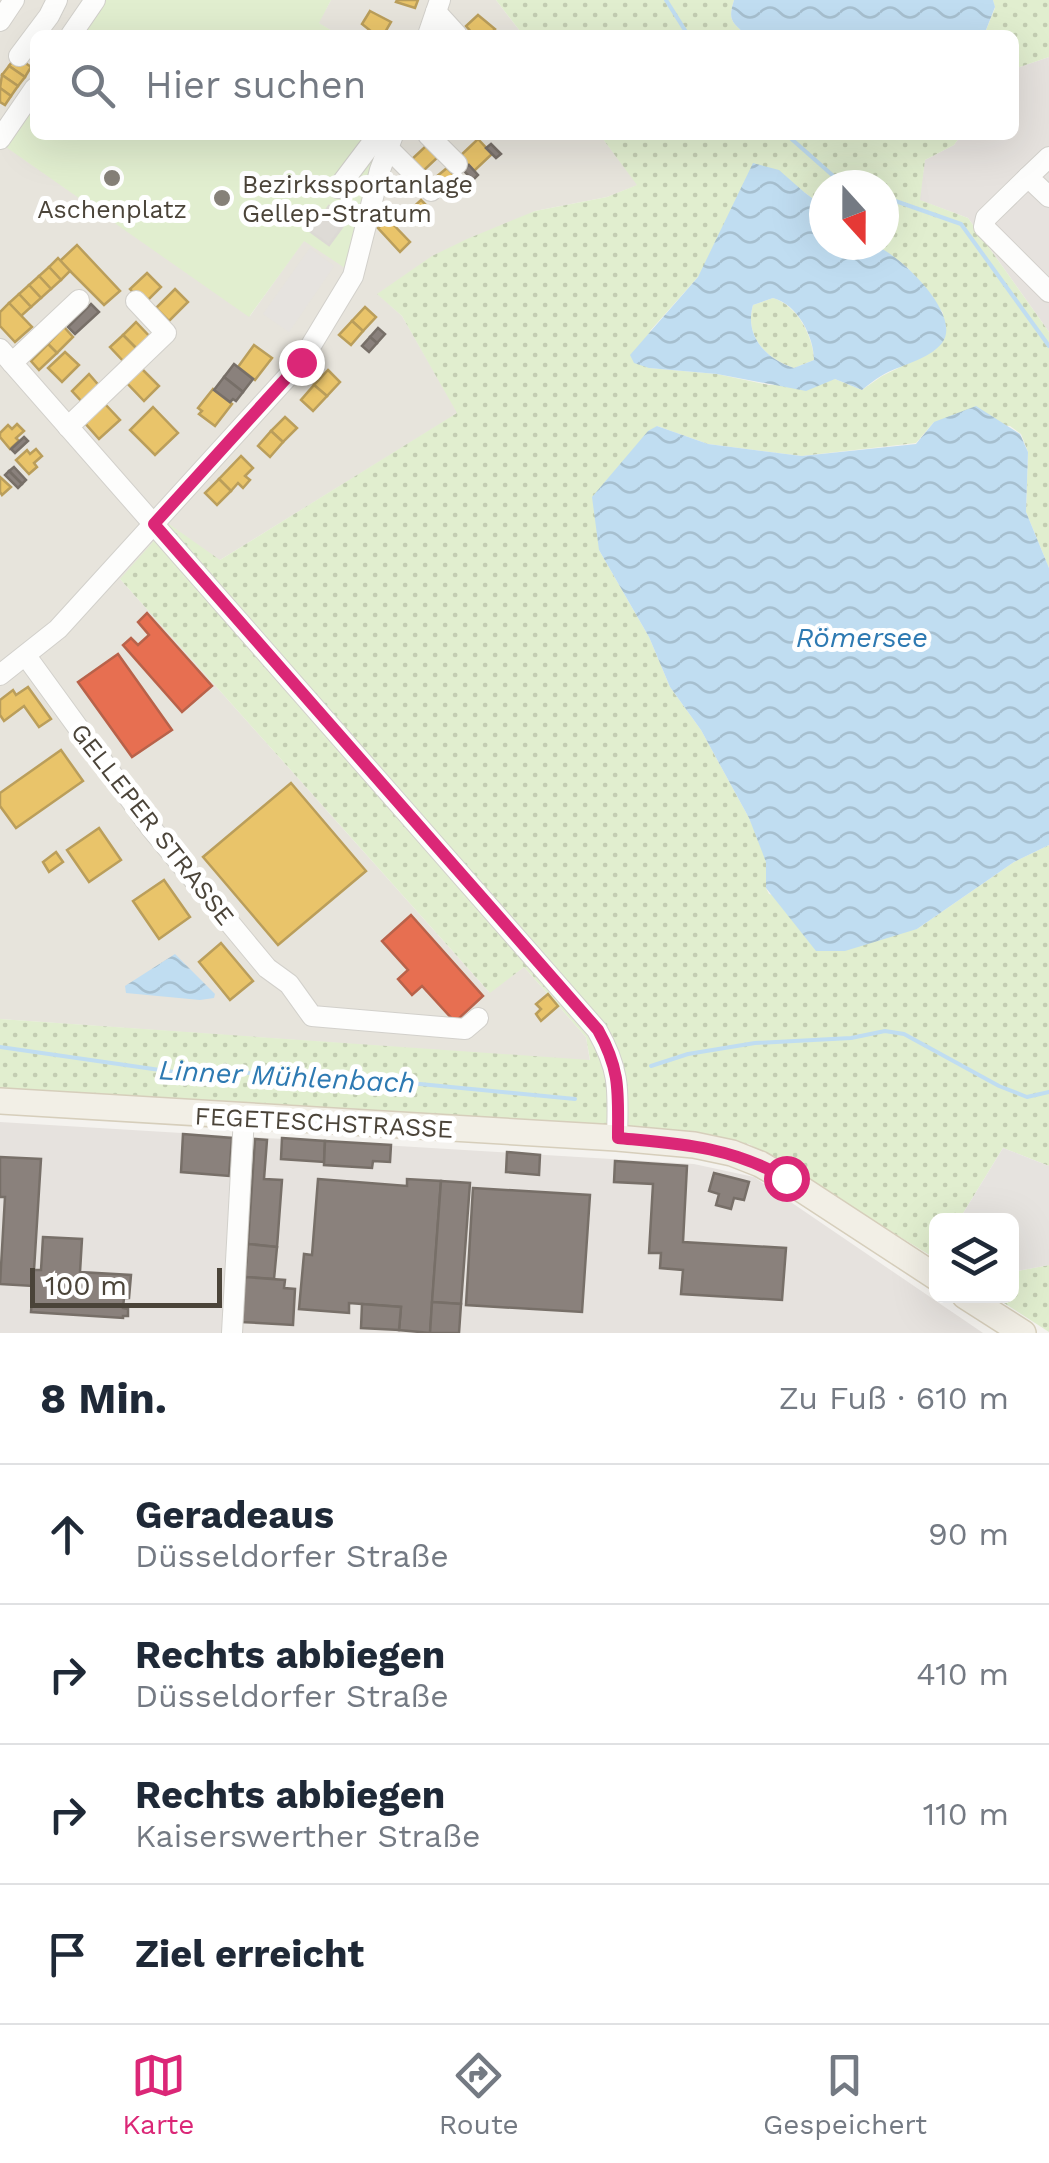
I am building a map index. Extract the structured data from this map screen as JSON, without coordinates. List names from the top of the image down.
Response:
{
  "streets": {
    "main road": ["FEGETESCHSTRASSE"],
    "street": ["GELLEPER STRASSE"]
  },
  "water": ["Römersee", "Linner Mühlenbach"],
  "places": ["Aschenplatz", "Bezirkssportanlage Gellep-Stratum"],
  "scale_bar": "100 m",
  "north": "bottom",
  "page": {
    "search": "Hier suchen",
    "scale": "100 m",
    "heading": ["8 Min.", "Zu Fuß · 610 m"],
    "list": [
      ["Geradeaus", "Düsseldorfer Straße", "90 m"],
      ["Rechts abbiegen", "Düsseldorfer Straße", "410 m"],
      ["Rechts abbiegen", "Kaiserswerther Straße", "110 m"],
      "Ziel erreicht"
    ],
    "nav": ["Karte", "Route", "Gespeichert"]
  }
}
